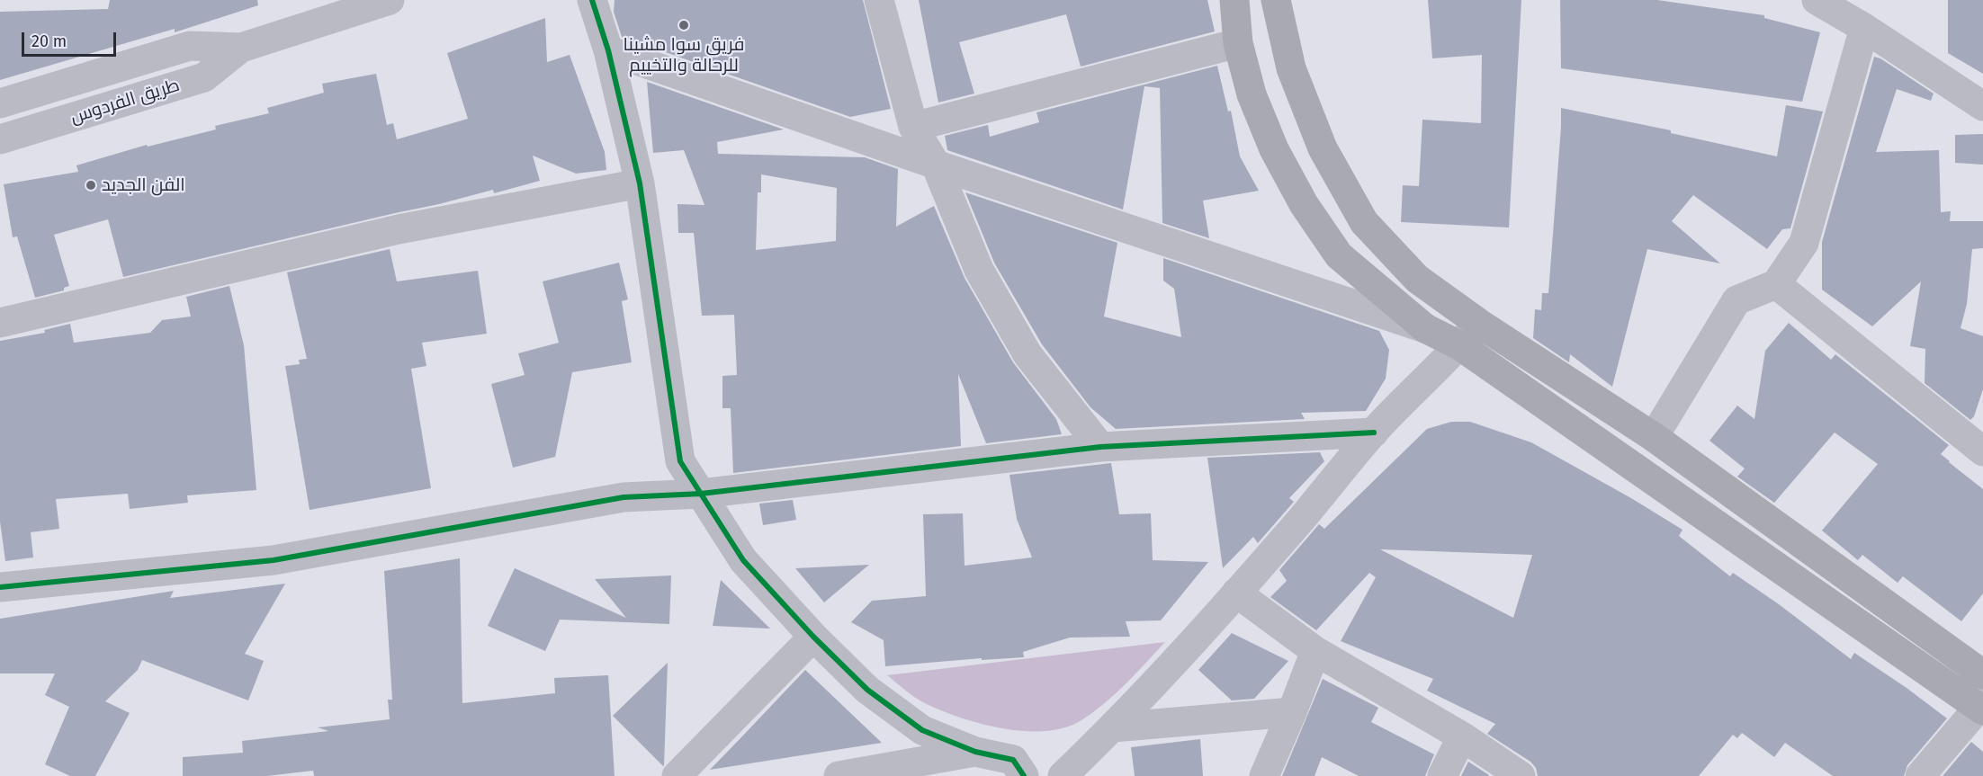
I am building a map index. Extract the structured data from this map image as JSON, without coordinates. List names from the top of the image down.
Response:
{
  "streets": {
    "street": ["طريق الفردوس"]
  },
  "places": ["فريق سوا مشينا للرحالة والتخييم", "الفن الجديد"],
  "scale_bar": "20 m"
}
